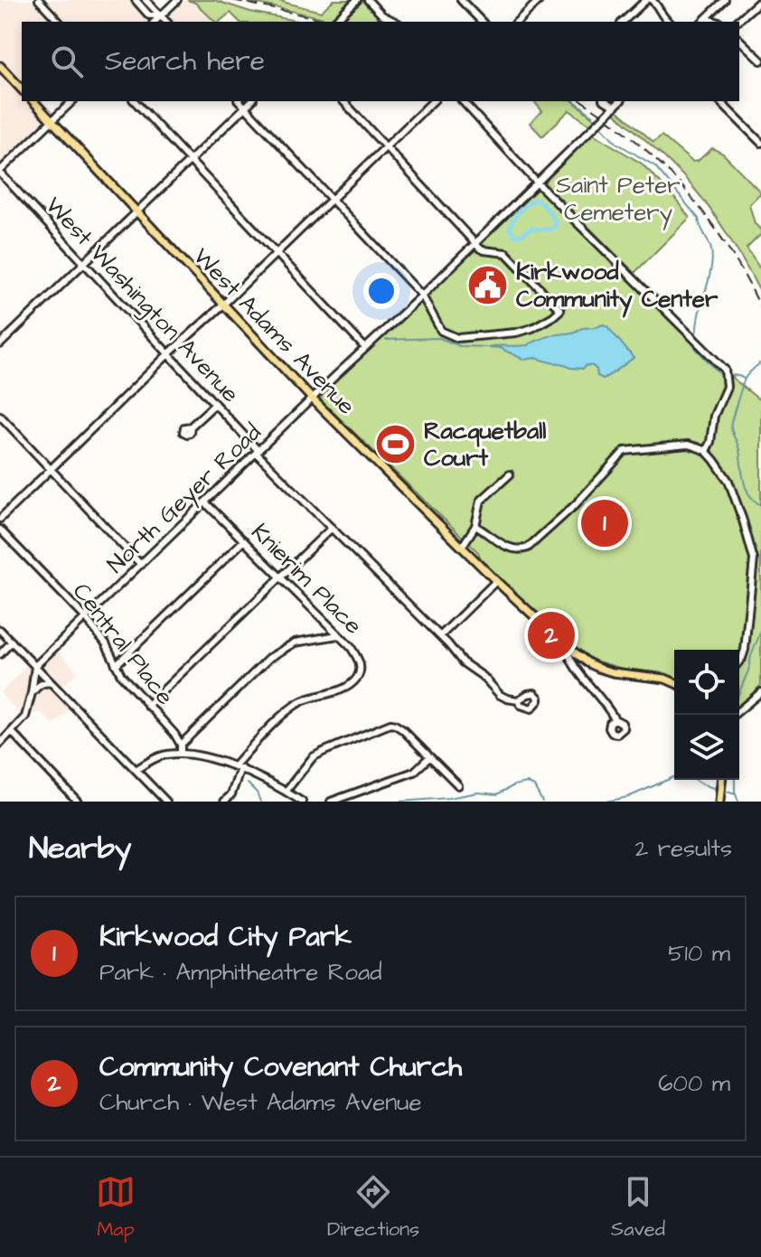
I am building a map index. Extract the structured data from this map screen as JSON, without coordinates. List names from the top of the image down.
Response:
{
  "streets": {
    "main road": ["West Adams Avenue"],
    "street": [
      "West Washington Avenue",
      "North Geyer Road",
      "Knierim Place",
      "Central Place"
    ]
  },
  "crossings": [
    ["West Washington Avenue", "North Geyer Road"],
    ["West Adams Avenue", "North Geyer Road"],
    ["North Geyer Road", "Knierim Place"],
    ["North Geyer Road", "Central Place"]
  ],
  "parks": ["Saint Peter Cemetery"],
  "places": {
    "public building": ["Kirkwood Community Center"],
    "sports": ["Racquetball Court"]
  },
  "page": {
    "search": "Search here",
    "pins": ["1", "2"],
    "heading": ["Nearby", "2 results"],
    "list": [
      {
        "mark": "1",
        "name": "Kirkwood City Park",
        "note": "Park · Amphitheatre Road",
        "value": "510 m"
      },
      {
        "mark": "2",
        "name": "Community Covenant Church",
        "note": "Church · West Adams Avenue",
        "value": "600 m"
      }
    ],
    "nav": ["Map", "Directions", "Saved"]
  }
}
